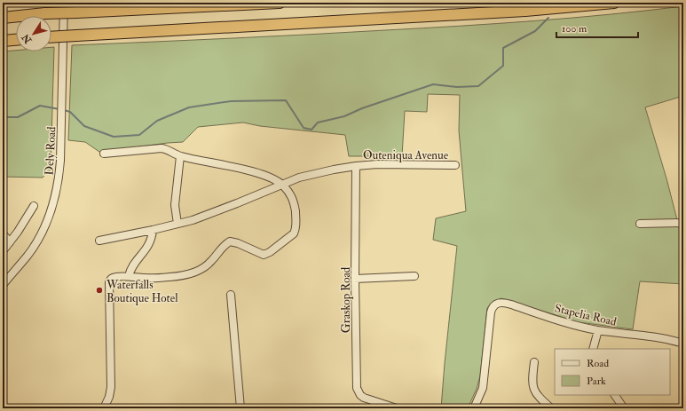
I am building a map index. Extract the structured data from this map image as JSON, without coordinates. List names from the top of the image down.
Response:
{
  "streets": {
    "street": [
      "Dely Road",
      "Outeniqua Avenue",
      "Graskop Road",
      "Stapelia Road"
    ]
  },
  "crossings": [
    ["Outeniqua Avenue", "Graskop Road"]
  ],
  "places": ["Waterfalls Boutique Hotel"],
  "legend": ["Road", "Park"],
  "scale_bar": "100 m",
  "north": "bottom left"
}
